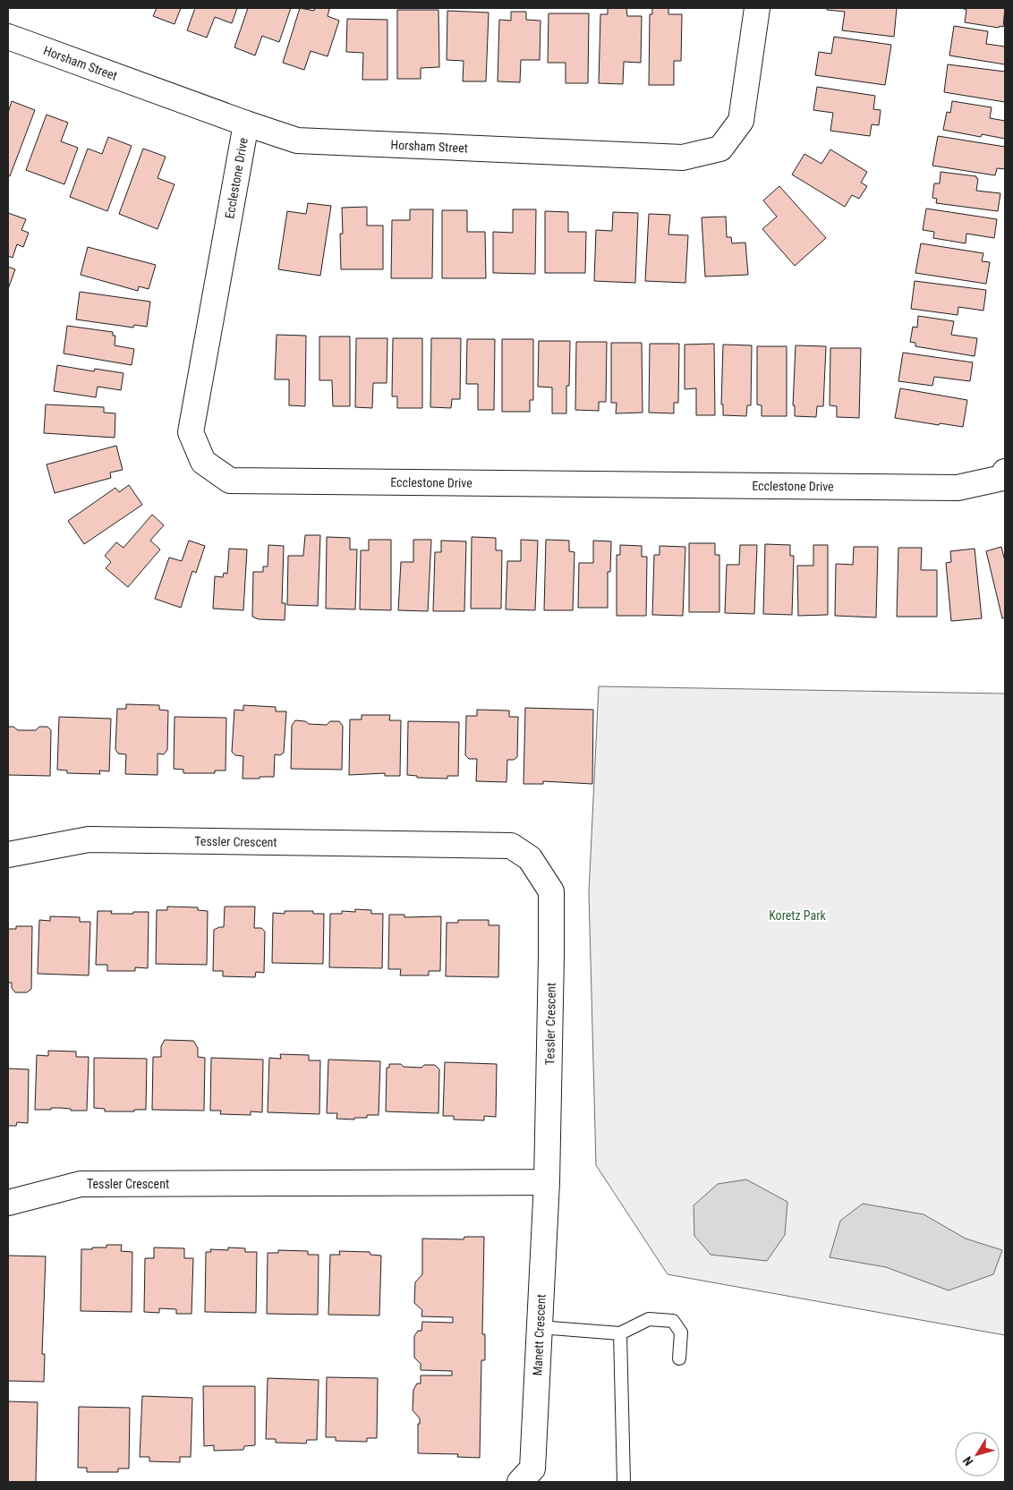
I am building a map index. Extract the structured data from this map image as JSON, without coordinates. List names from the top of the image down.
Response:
{
  "streets": {
    "street": [
      "Horsham Street",
      "Ecclestone Drive",
      "Tessler Crescent",
      "Manett Crescent"
    ]
  },
  "crossings": [
    ["Horsham Street", "Ecclestone Drive"],
    ["Tessler Crescent", "Manett Crescent"]
  ],
  "parks": ["Koretz Park"],
  "north": "bottom left"
}
